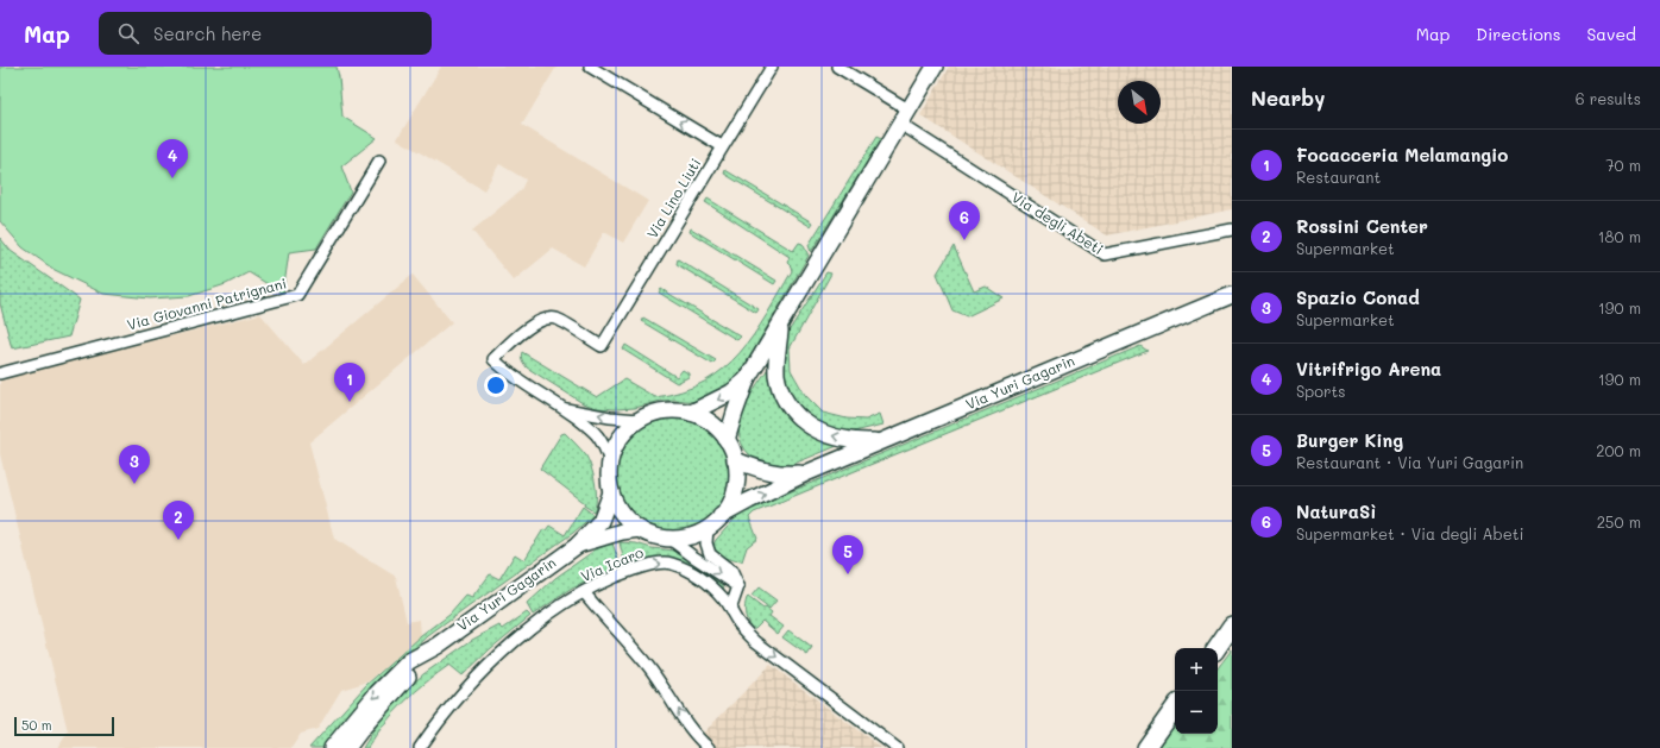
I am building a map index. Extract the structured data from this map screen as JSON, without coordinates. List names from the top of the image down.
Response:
{
  "streets": {
    "main road": ["Via Yuri Gagarin"],
    "street": [
      "Via Lino Liuti",
      "Via degli Abeti",
      "Via Giovanni Patrignani",
      "Via Icaro"
    ]
  },
  "scale_bar": "50 m",
  "north": "bottom right",
  "page": {
    "header": "Map",
    "search": "Search here",
    "nav": ["Map", "Directions", "Saved"],
    "heading": ["Nearby", "6 results"],
    "list": [
      {
        "mark": "1",
        "name": "Focacceria Melamangio",
        "note": "Restaurant",
        "value": "70 m"
      },
      {
        "mark": "2",
        "name": "Rossini Center",
        "note": "Supermarket",
        "value": "180 m"
      },
      {
        "mark": "3",
        "name": "Spazio Conad",
        "note": "Supermarket",
        "value": "190 m"
      },
      {
        "mark": "4",
        "name": "Vitrifrigo Arena",
        "note": "Sports",
        "value": "190 m"
      },
      {
        "mark": "5",
        "name": "Burger King",
        "note": "Restaurant · Via Yuri Gagarin",
        "value": "200 m"
      },
      {
        "mark": "6",
        "name": "NaturaSì",
        "note": "Supermarket · Via degli Abeti",
        "value": "250 m"
      }
    ],
    "pins": [
      "4",
      "6",
      "1",
      "3",
      "2",
      "5"
    ],
    "map_buttons": ["+", "−"],
    "scale": "50 m"
  }
}
